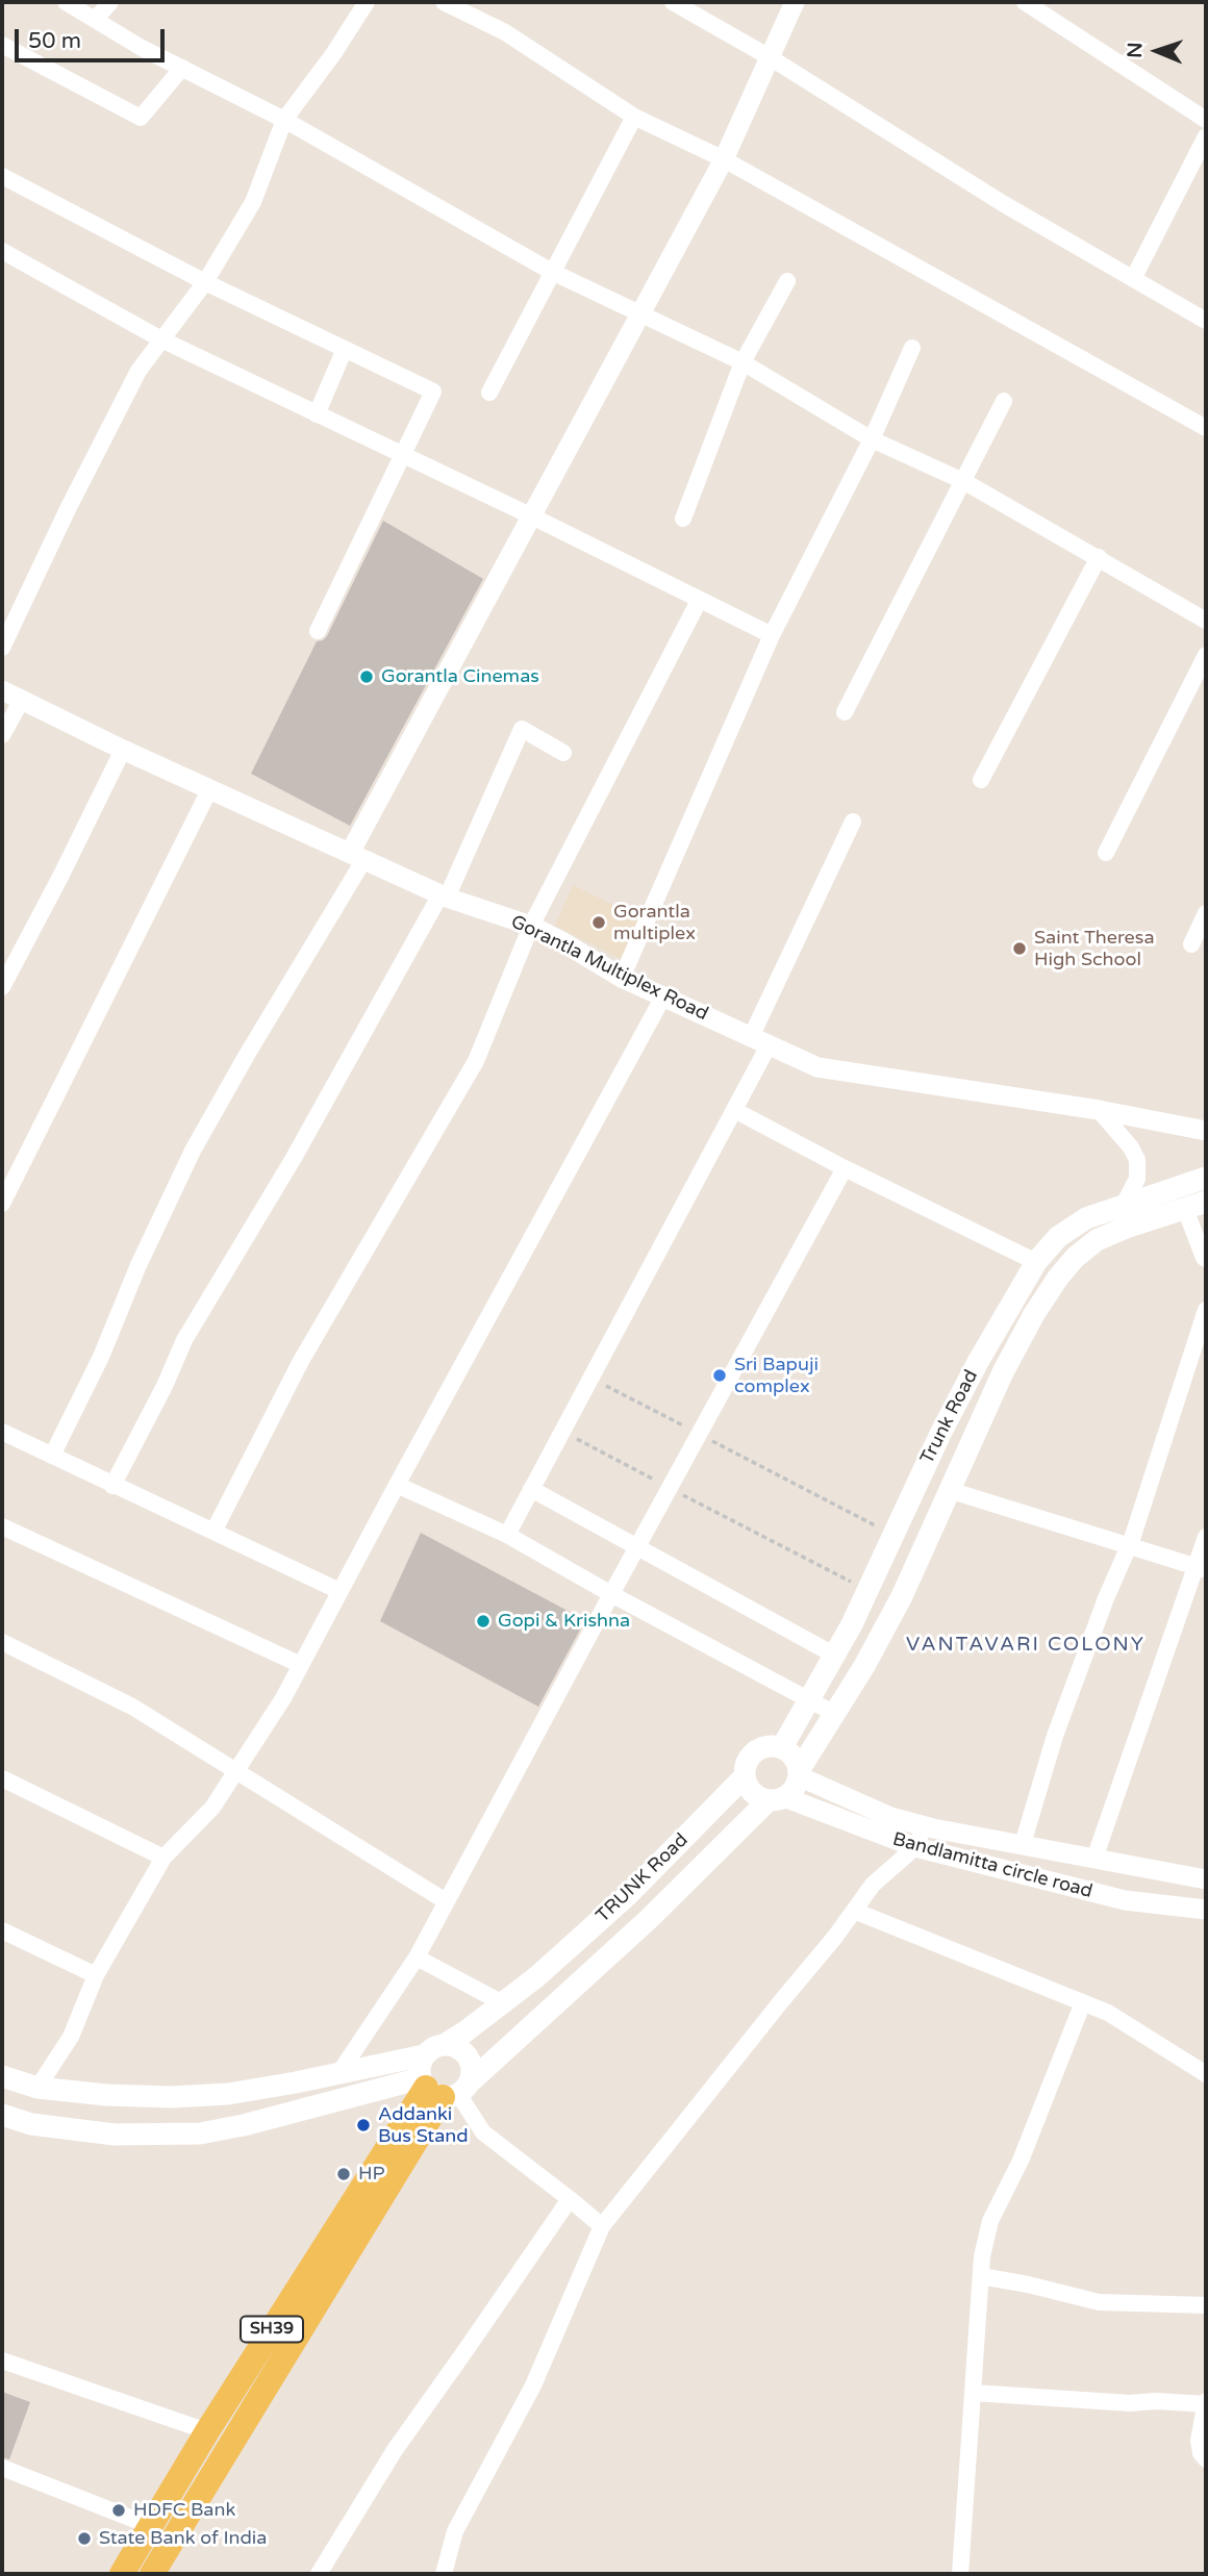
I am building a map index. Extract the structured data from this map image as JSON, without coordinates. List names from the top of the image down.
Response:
{
  "streets": {
    "main road": ["Trunk Road", "TRUNK Road", "SH39"],
    "street": ["Gorantla Multiplex Road", "Bandlamitta circle road"]
  },
  "crossings": [
    ["Trunk Road", "Bandlamitta circle road"],
    ["Trunk Road", "TRUNK Road"],
    ["Bandlamitta circle road", "TRUNK Road"]
  ],
  "districts": ["VANTAVARI COLONY"],
  "places": [
    "Gorantla Cinemas",
    "Gorantla multiplex",
    "Saint Theresa High School",
    "Sri Bapuji complex",
    "Gopi & Krishna",
    "Addanki Bus Stand",
    "HP",
    "HDFC Bank",
    "State Bank of India"
  ],
  "scale_bar": "50 m",
  "north": "left"
}
